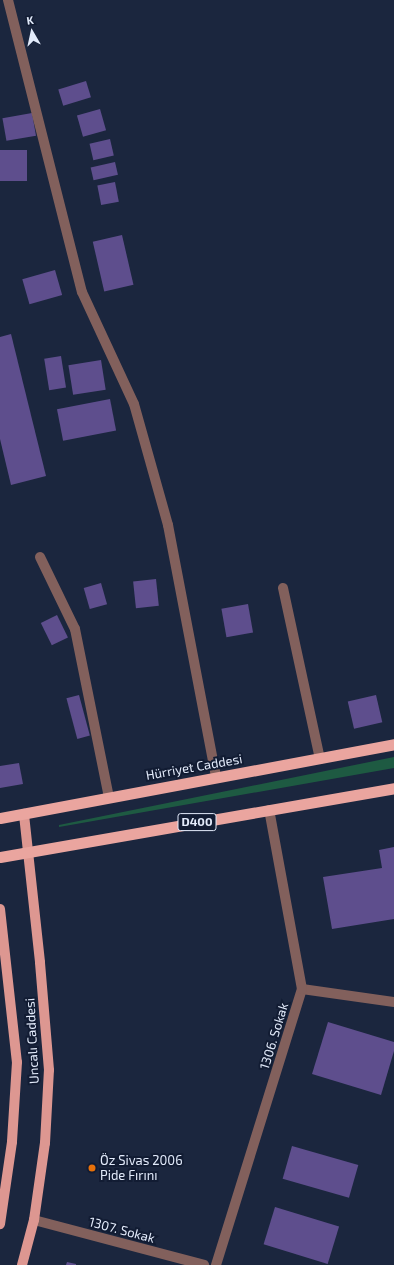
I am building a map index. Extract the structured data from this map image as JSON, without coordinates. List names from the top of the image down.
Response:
{
  "streets": {
    "highway": ["Hürriyet Caddesi", "D400"],
    "main road": ["Uncalı Caddesi"],
    "street": ["1306. Sokak", "1307. Sokak"]
  },
  "crossings": [
    ["Hürriyet Caddesi", "Uncalı Caddesi"],
    ["D400", "1306. Sokak"],
    ["D400", "Uncalı Caddesi"],
    ["Uncalı Caddesi", "1307. Sokak"]
  ],
  "places": ["Öz Sivas 2006 Pide Fırını"],
  "north": "top"
}
